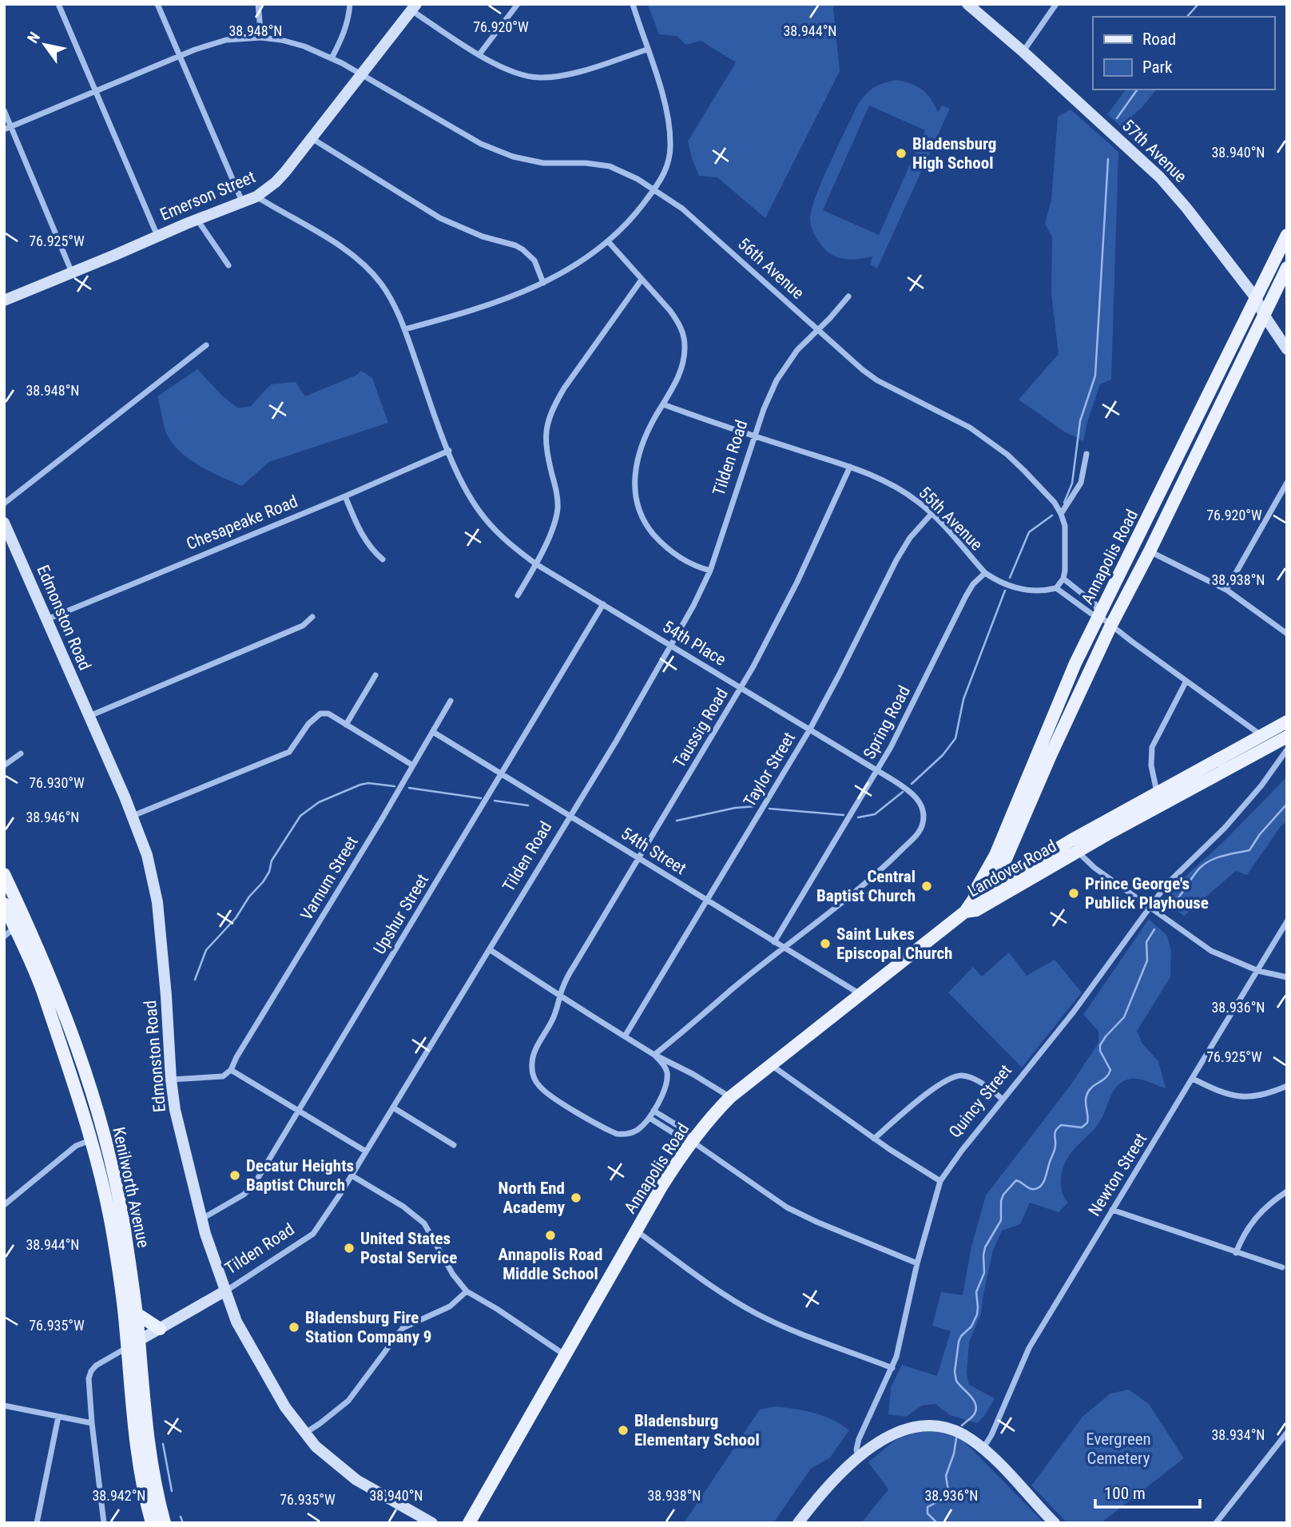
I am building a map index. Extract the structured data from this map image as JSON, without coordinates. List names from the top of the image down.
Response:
{
  "streets": {
    "main road": ["Annapolis Road", "Landover Road", "Kenilworth Avenue"],
    "street": [
      "57th Avenue",
      "Emerson Street",
      "56th Avenue",
      "Tilden Road",
      "55th Avenue",
      "Chesapeake Road",
      "Edmonston Road",
      "54th Place",
      "Spring Road",
      "Taussig Road",
      "Taylor Street",
      "54th Street",
      "Varnum Street",
      "Upshur Street",
      "Quincy Street",
      "Newton Street"
    ]
  },
  "crossings": [
    ["57th Avenue", "Annapolis Road"],
    ["Emerson Street", "56th Avenue"],
    ["56th Avenue", "Tilden Road"],
    ["Tilden Road", "55th Avenue"],
    ["Tilden Road", "Edmonston Road"],
    ["Tilden Road", "54th Place"],
    ["Tilden Road", "54th Street"],
    ["Tilden Road", "Kenilworth Avenue"],
    ["55th Avenue", "Spring Road"],
    ["55th Avenue", "Taussig Road"],
    ["55th Avenue", "Taylor Street"],
    ["Chesapeake Road", "Edmonston Road"],
    ["Chesapeake Road", "54th Place"],
    ["Annapolis Road", "54th Street"],
    ["Annapolis Road", "Landover Road"],
    ["Edmonston Road", "Upshur Street"],
    ["54th Place", "Spring Road"],
    ["54th Place", "Taussig Road"],
    ["54th Place", "Taylor Street"],
    ["54th Place", "54th Street"],
    ["54th Place", "Upshur Street"],
    ["Spring Road", "54th Street"],
    ["Taussig Road", "54th Street"],
    ["Taylor Street", "54th Street"],
    ["54th Street", "Varnum Street"],
    ["54th Street", "Upshur Street"]
  ],
  "parks": ["Evergreen Cemetery"],
  "places": [
    "Bladensburg High School",
    "Central Baptist Church",
    "Prince George's Publick Playhouse",
    "Saint Lukes Episcopal Church",
    "Decatur Heights Baptist Church",
    "North End Academy",
    "Annapolis Road Middle School",
    "United States Postal Service",
    "Bladensburg Fire Station Company 9",
    "Bladensburg Elementary School"
  ],
  "legend": ["Road", "Park"],
  "scale_bar": "100 m",
  "north": "top left",
  "coordinates": [
    "76.920°W",
    "38.948°N",
    "38.944°N",
    "38.940°N",
    "76.925°W",
    "38.938°N",
    "76.930°W",
    "38.946°N",
    "38.936°N",
    "76.935°W",
    "38.934°N",
    "38.942°N"
  ]
}
